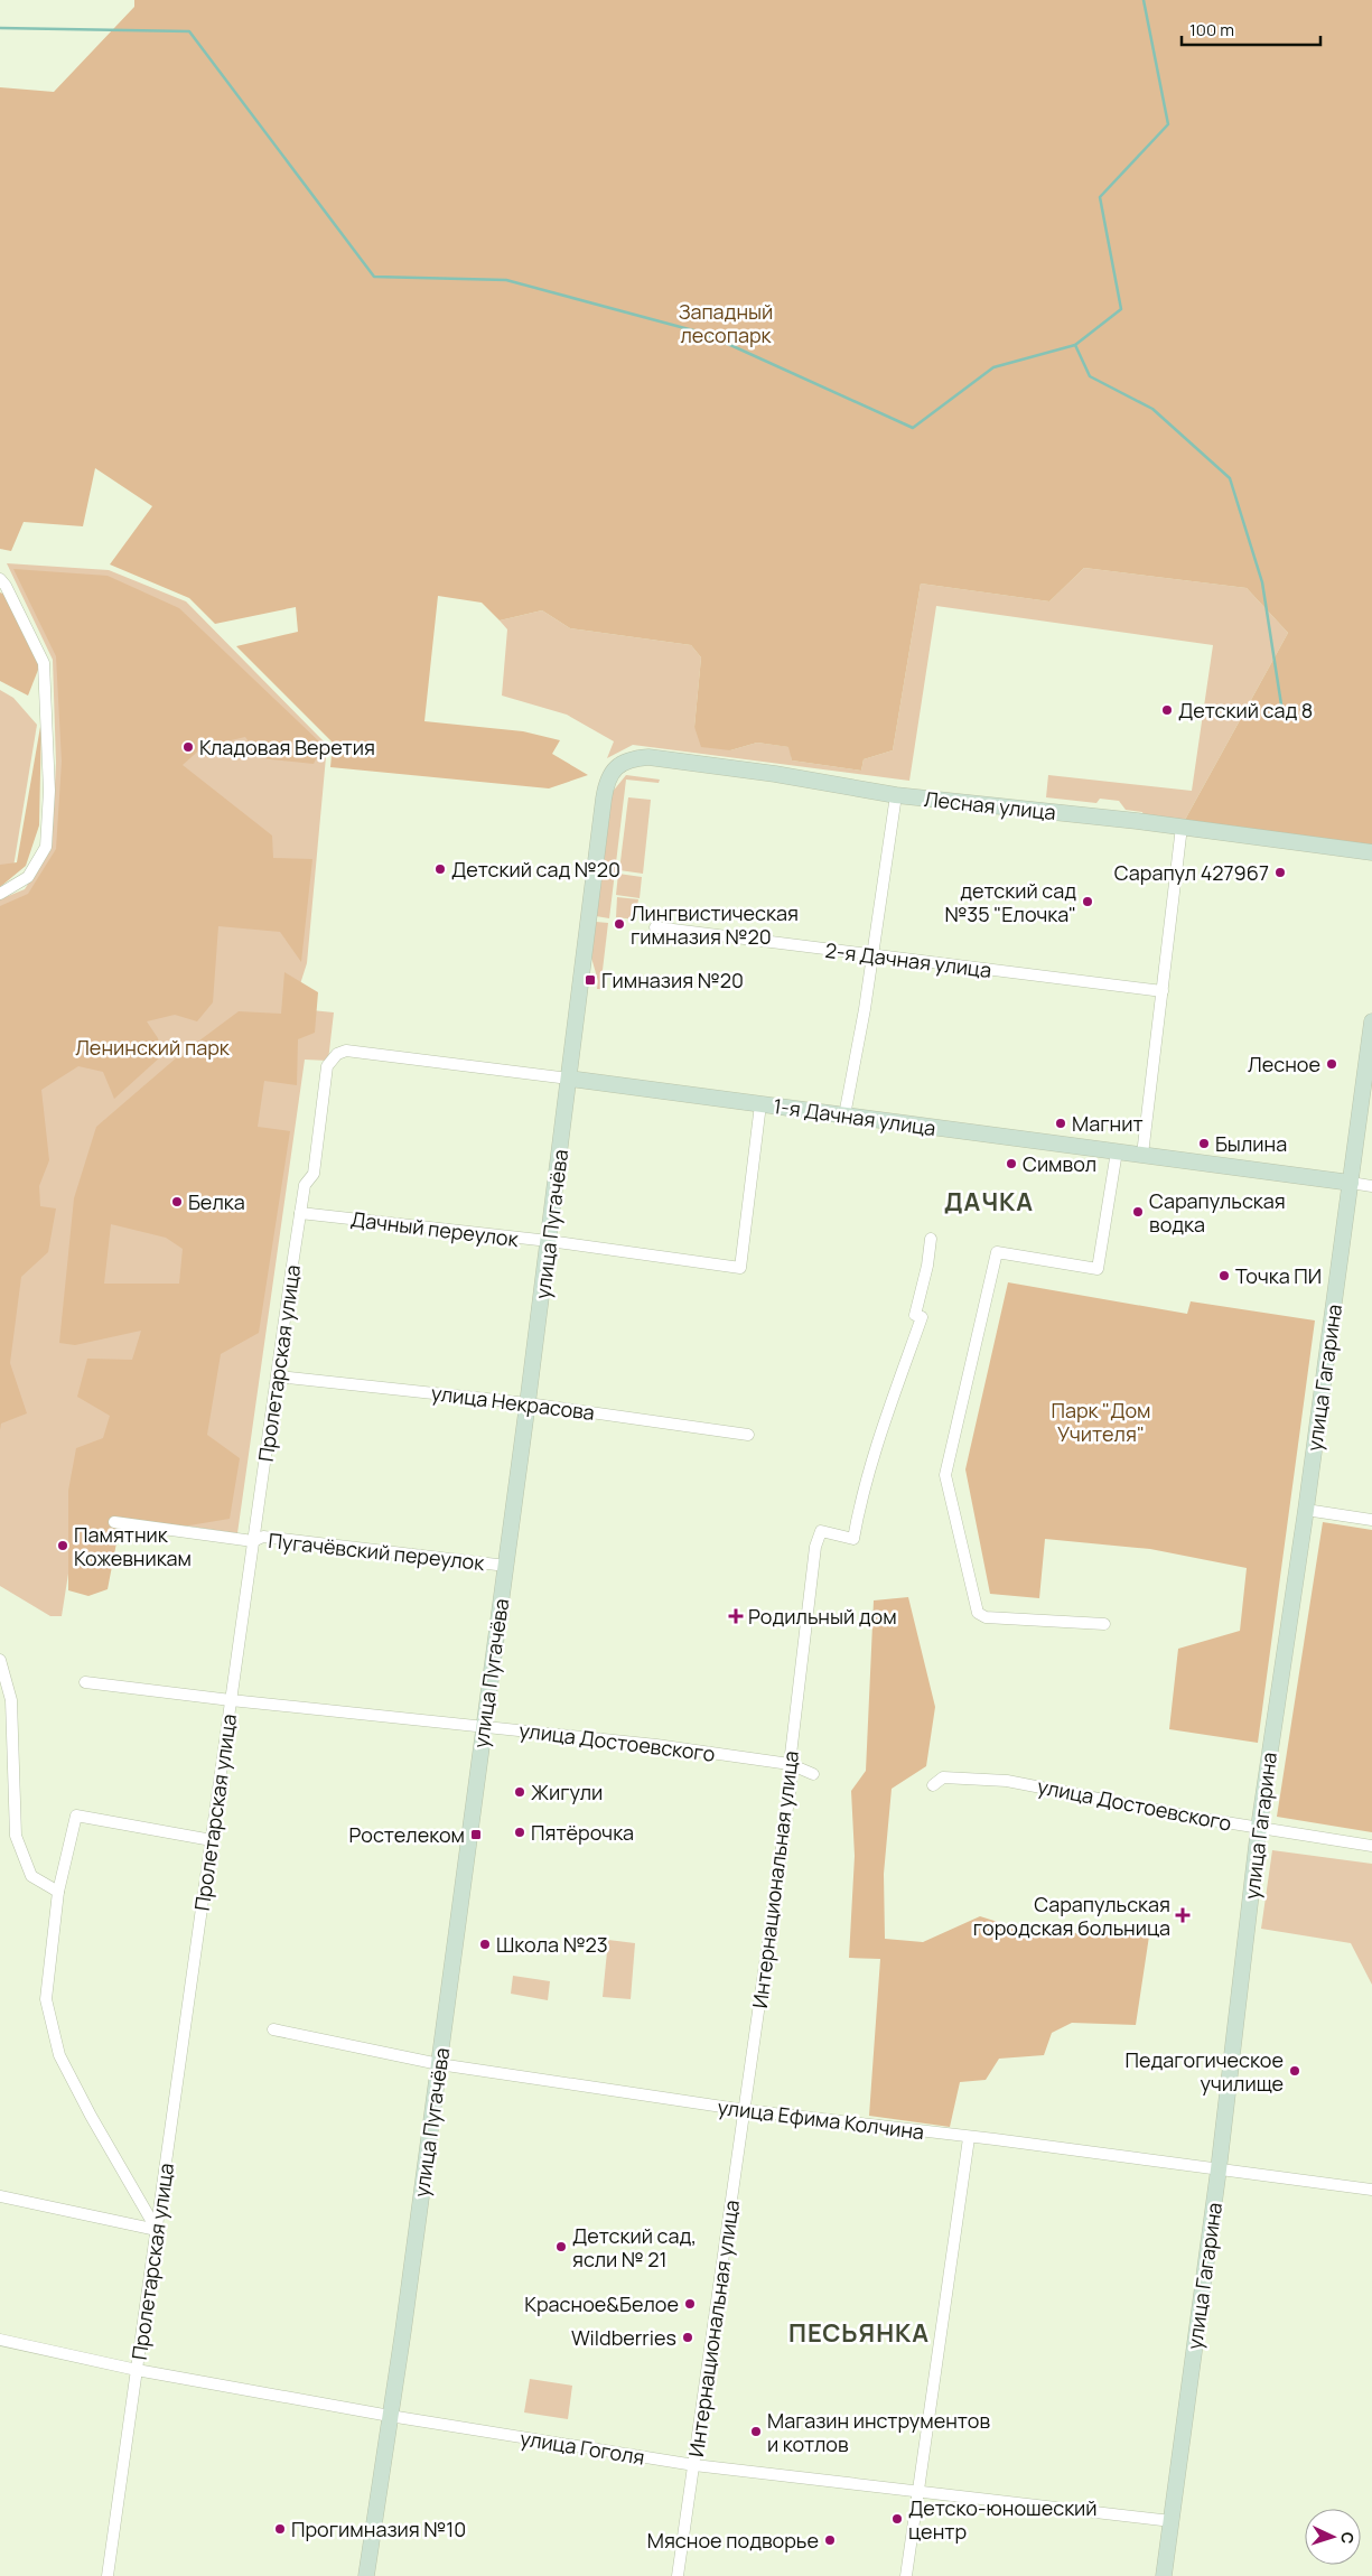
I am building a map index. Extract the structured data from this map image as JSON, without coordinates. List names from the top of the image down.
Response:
{
  "streets": {
    "street": [
      "Лесная улица",
      "2-я Дачная улица",
      "1-я Дачная улица",
      "улица Пугачёва",
      "Дачный переулок",
      "Пролетарская улица",
      "улица Гагарина",
      "улица Некрасова",
      "Пугачёвский переулок",
      "улица Достоевского",
      "Интернациональная улица",
      "улица Ефима Колчина",
      "улица Гоголя"
    ]
  },
  "crossings": [
    ["Лесная улица", "улица Пугачёва"],
    ["1-я Дачная улица", "улица Пугачёва"],
    ["1-я Дачная улица", "Дачный переулок"],
    ["1-я Дачная улица", "Пролетарская улица"],
    ["1-я Дачная улица", "улица Гагарина"],
    ["улица Пугачёва", "Дачный переулок"],
    ["улица Пугачёва", "улица Некрасова"],
    ["улица Пугачёва", "Пугачёвский переулок"],
    ["улица Пугачёва", "улица Достоевского"],
    ["улица Пугачёва", "улица Ефима Колчина"],
    ["улица Пугачёва", "улица Гоголя"],
    ["Дачный переулок", "Пролетарская улица"],
    ["Пролетарская улица", "улица Некрасова"],
    ["Пролетарская улица", "Пугачёвский переулок"],
    ["Пролетарская улица", "улица Достоевского"],
    ["Пролетарская улица", "улица Гоголя"],
    ["улица Гагарина", "улица Достоевского"],
    ["улица Гагарина", "улица Ефима Колчина"],
    ["улица Гагарина", "улица Гоголя"],
    ["улица Достоевского", "Интернациональная улица"],
    ["Интернациональная улица", "улица Ефима Колчина"],
    ["Интернациональная улица", "улица Гоголя"]
  ],
  "districts": ["ДАЧКА", "ПЕСЬЯНКА"],
  "parks": ["Западный лесопарк", "Ленинский парк", "Парк \"Дом Учителя\""],
  "places": {
    "other": [
      "Детский сад 8",
      "Кладовая Веретия",
      "Детский сад №20",
      "Сарапул 427967",
      "детский сад №35 \"Елочка\"",
      "Лингвистическая гимназия №20",
      "Лесное",
      "Магнит",
      "Былина",
      "Символ",
      "Белка",
      "Сарапульская водка",
      "Точка ПИ",
      "Памятник Кожевникам",
      "Жигули",
      "Пятёрочка",
      "Школа №23",
      "Педагогическое училище",
      "Детский сад, ясли № 21",
      "Красное&Белое",
      "Wildberries",
      "Магазин инструментов и котлов",
      "Детско-юношеский центр",
      "Прогимназия №10",
      "Мясное подворье"
    ],
    "transit": ["Гимназия №20", "Ростелеком"],
    "health": ["Родильный дом", "Сарапульская городская больница"]
  },
  "scale_bar": "100 m",
  "north": "right"
}
